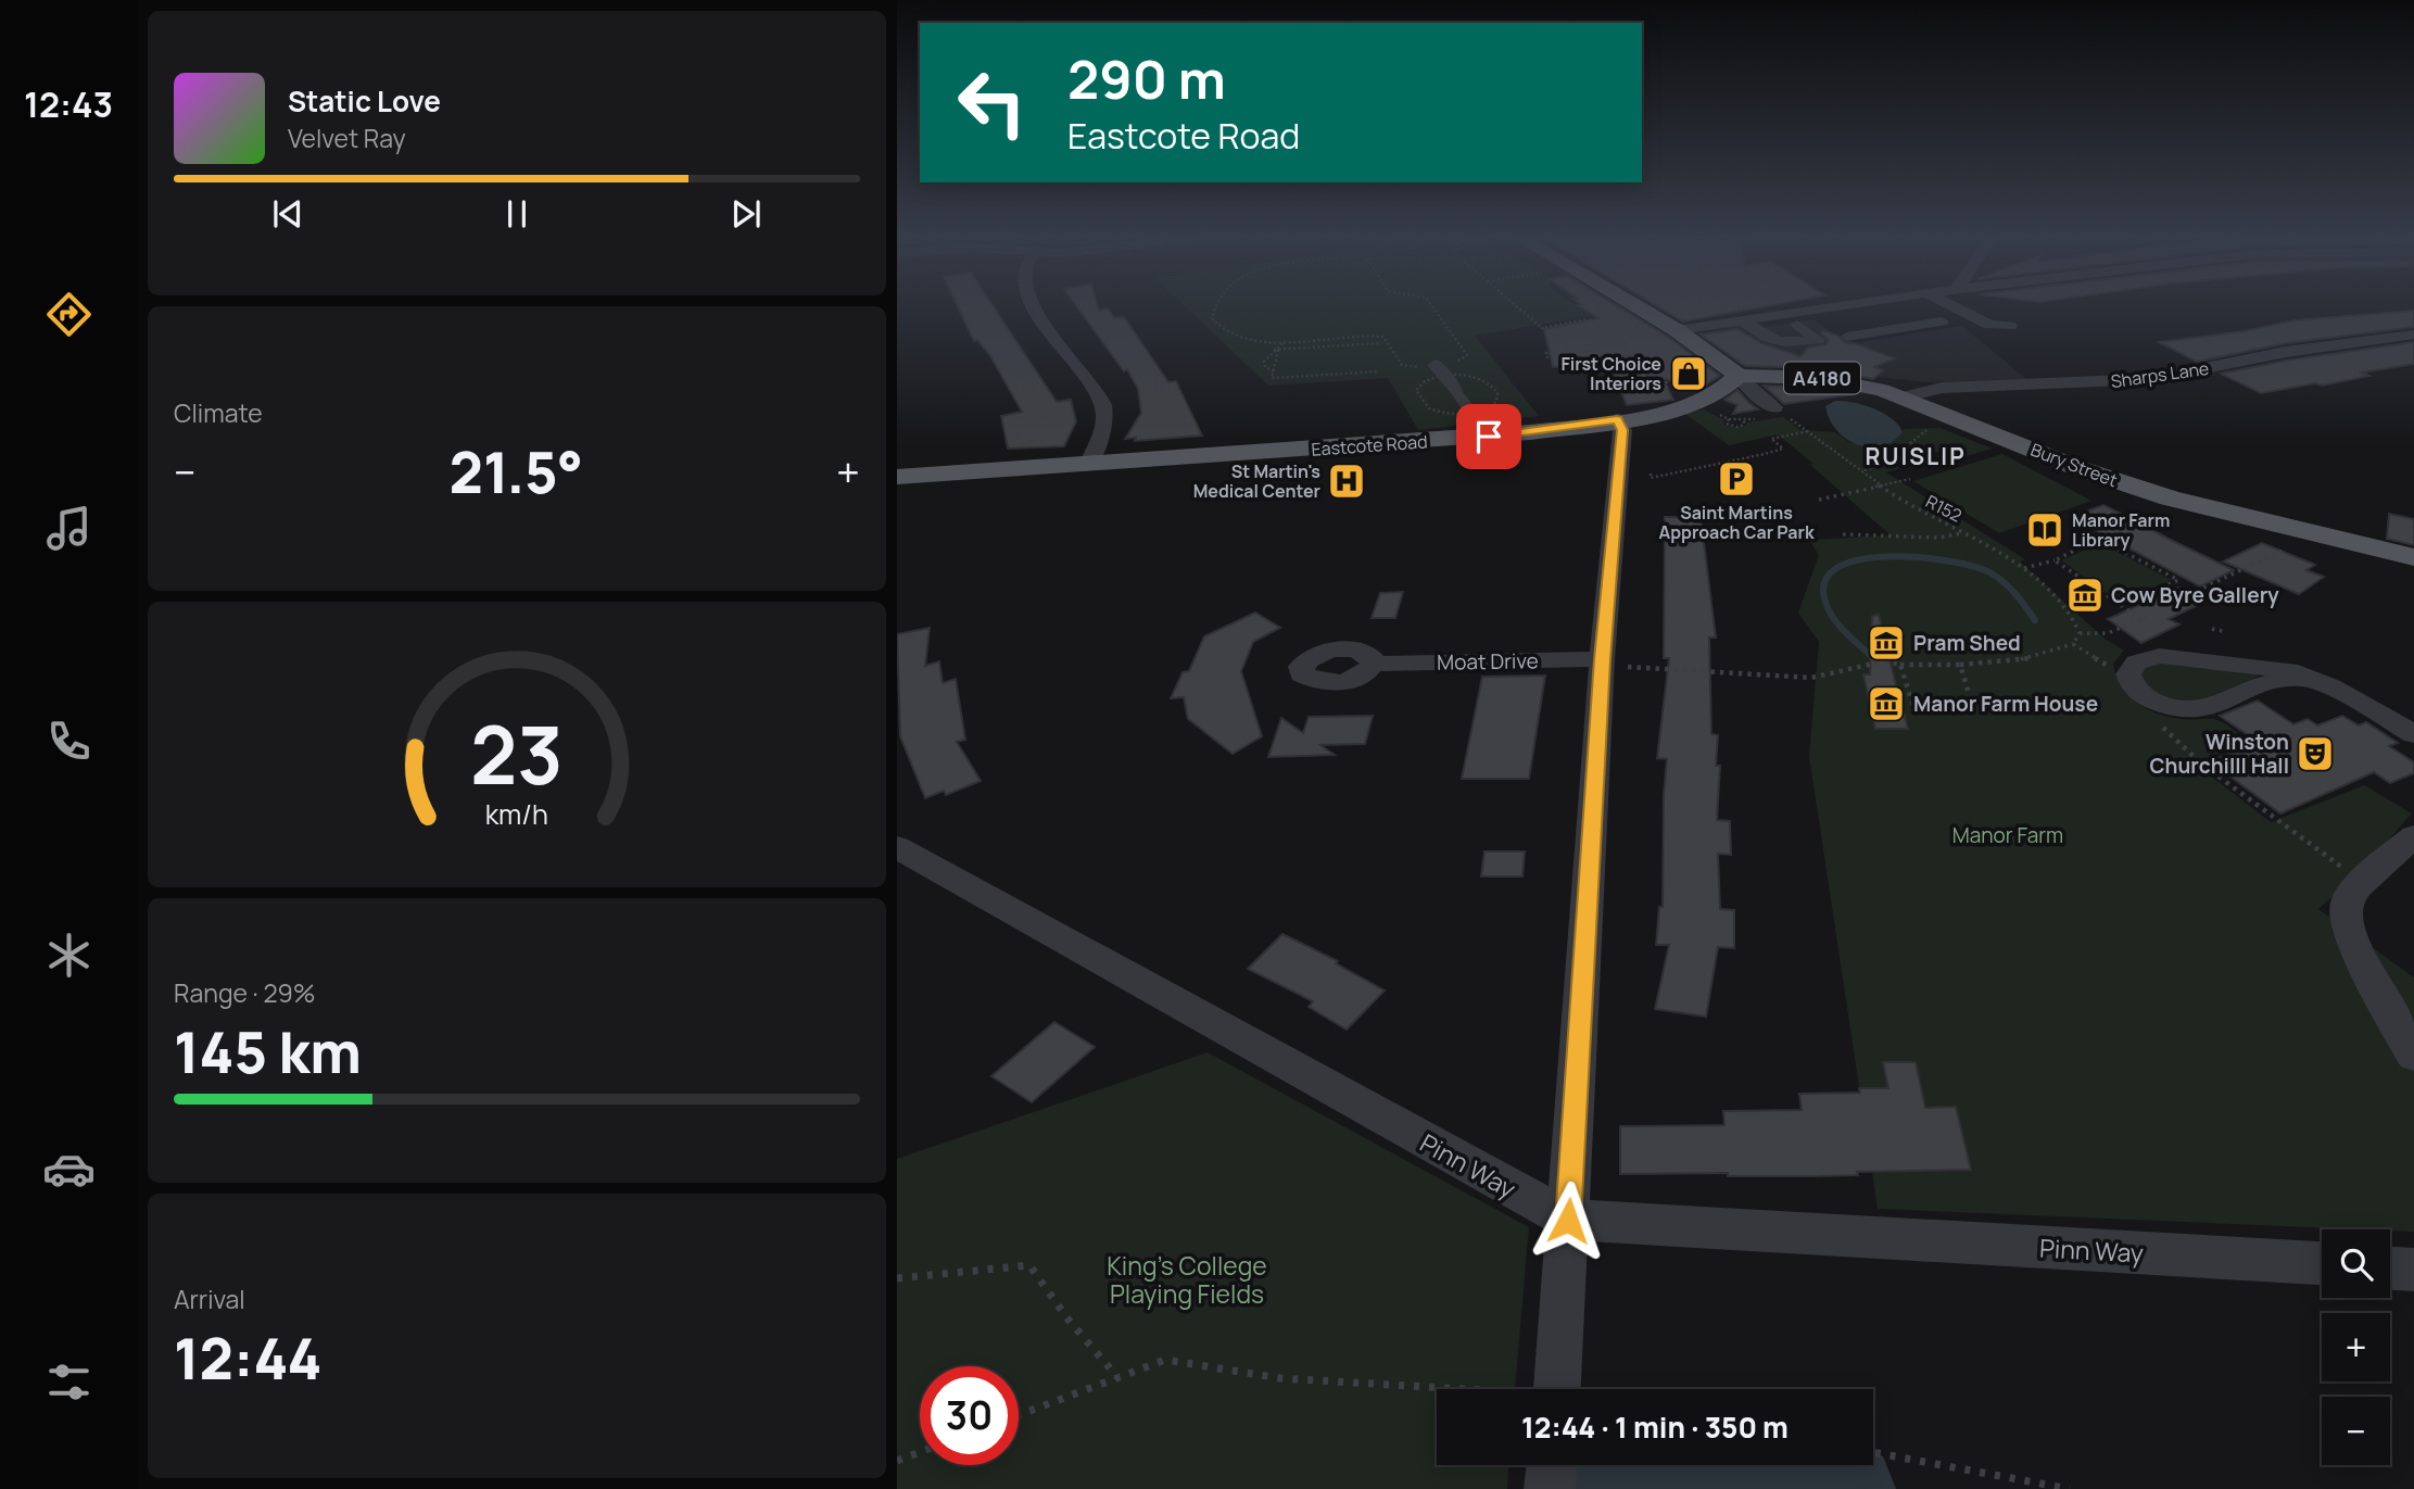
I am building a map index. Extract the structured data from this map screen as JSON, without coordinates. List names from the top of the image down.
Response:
{
  "streets": {
    "main road": ["A4180", "Eastcote Road", "Bury Street"],
    "street": ["Sharps Lane", "Moat Drive", "Pinn Way"],
    "path": ["R152"]
  },
  "crossings": [
    ["Sharps Lane", "Bury Street"],
    ["Eastcote Road", "Bury Street"]
  ],
  "districts": ["RUISLIP"],
  "parks": ["Manor Farm", "King's College Playing Fields"],
  "places": {
    "shop": ["First Choice Interiors"],
    "parking": ["Saint Martins Approach Car Park"],
    "hospital": ["St Martin's Medical Center"],
    "library": ["Manor Farm Library"],
    "museum": ["Cow Byre Gallery", "Pram Shed", "Manor Farm House"],
    "theatre": ["Winston Churchilll Hall"]
  },
  "page": {
    "tabs": "12:43",
    "turn": ["290 m", "Eastcote Road"],
    "song": ["Static Love", "Velvet Ray"],
    "tile": [
      "Climate",
      ["Range · 29%", "145 km"],
      ["Arrival", "12:44"]
    ],
    "heat": ["−", "21.5°", "+"],
    "map_buttons": ["+", "−"],
    "limit": "30",
    "trip": "12:44 · 1 min · 350 m",
    "gauge": ["23", "km/h"]
  }
}
